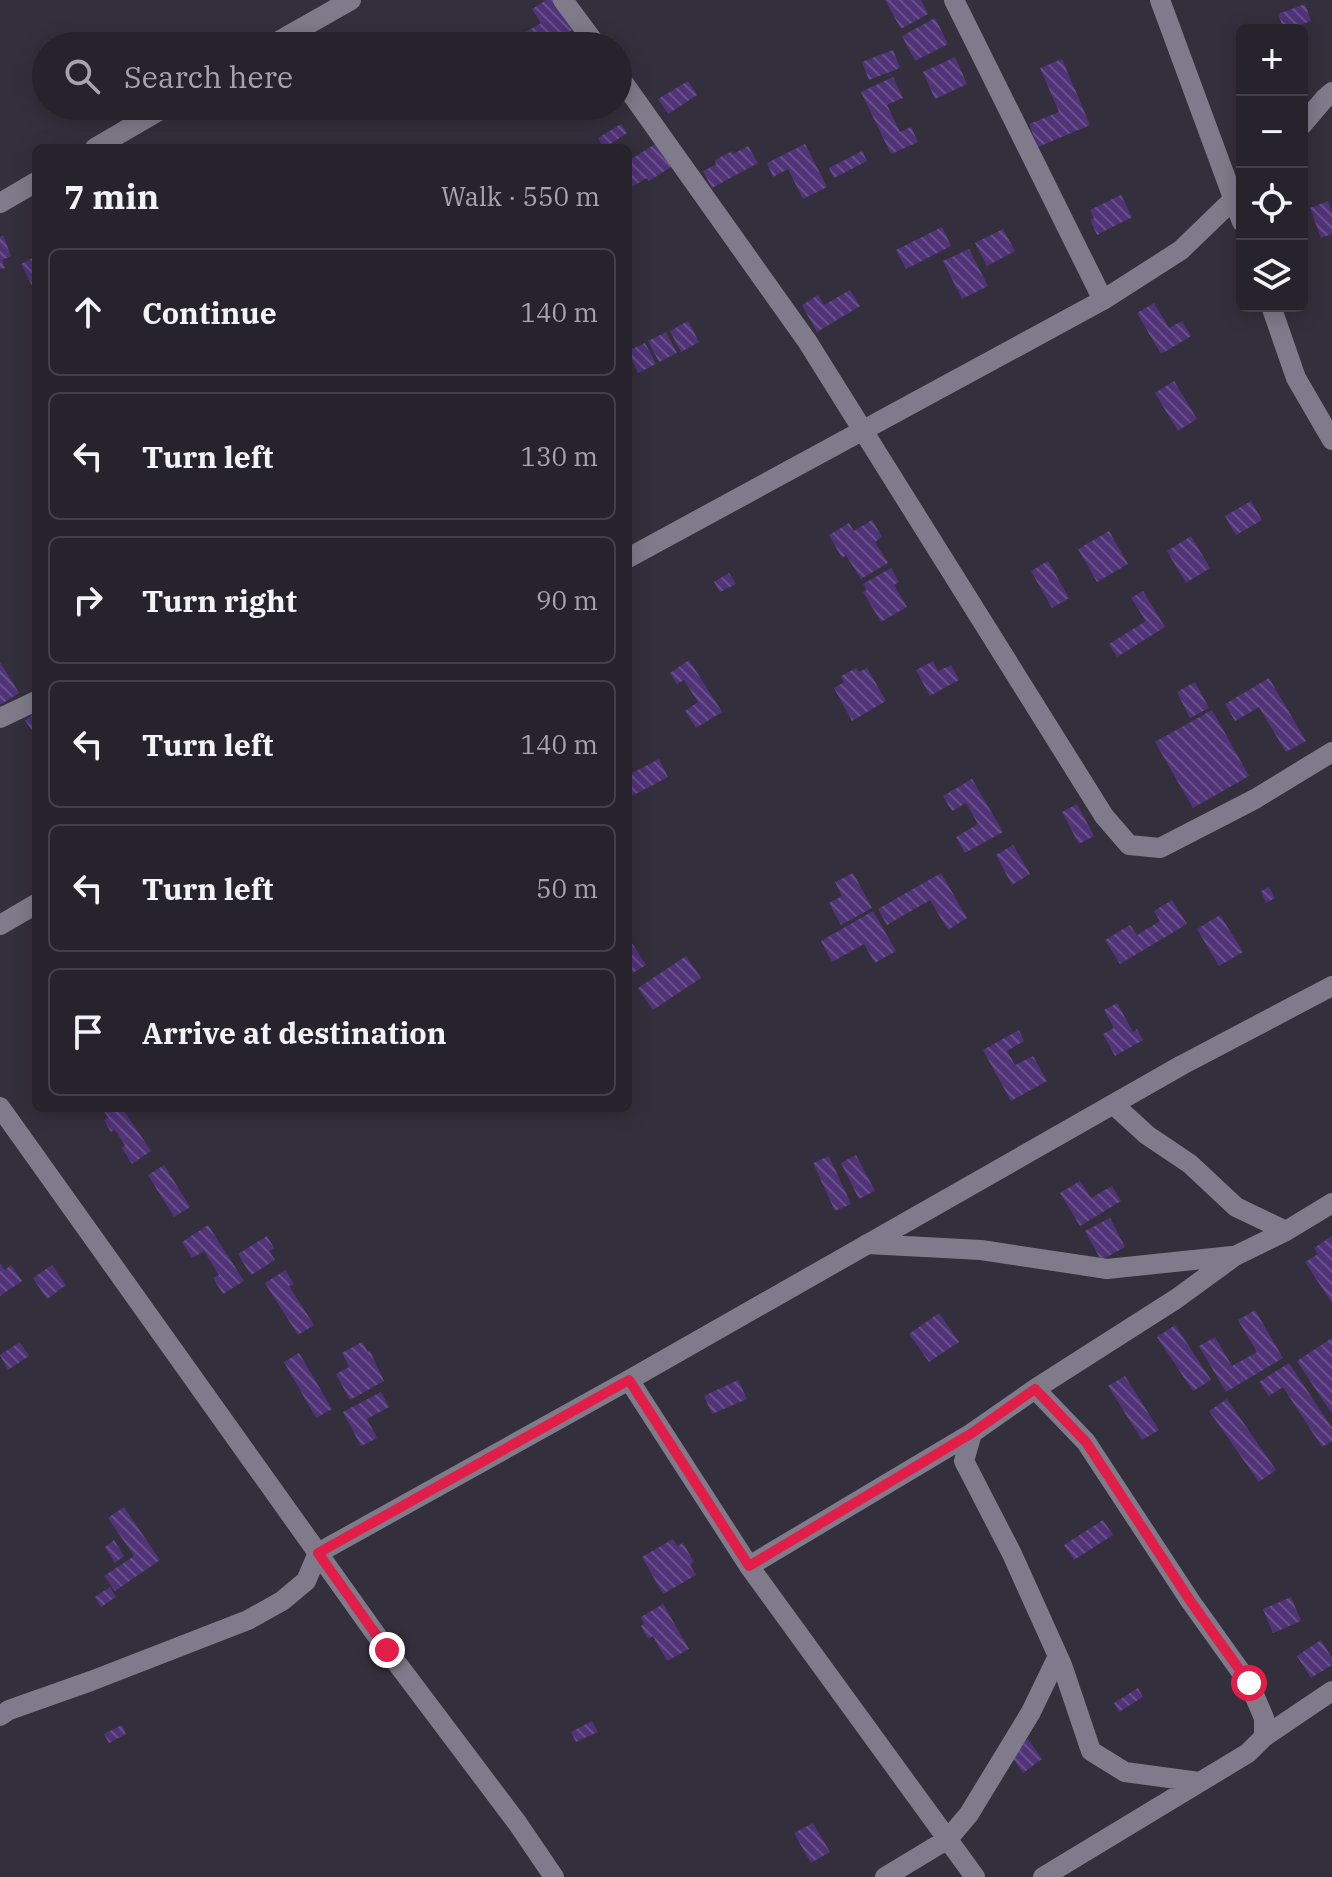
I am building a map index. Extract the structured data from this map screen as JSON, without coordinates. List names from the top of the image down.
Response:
{
  "page": {
    "map_buttons": ["+", "−"],
    "search": "Search here",
    "heading": ["7 min", "Walk · 550 m"],
    "list": [
      ["Continue", "140 m"],
      ["Turn left", "130 m"],
      ["Turn right", "90 m"],
      ["Turn left", "140 m"],
      ["Turn left", "50 m"],
      "Arrive at destination"
    ]
  }
}
